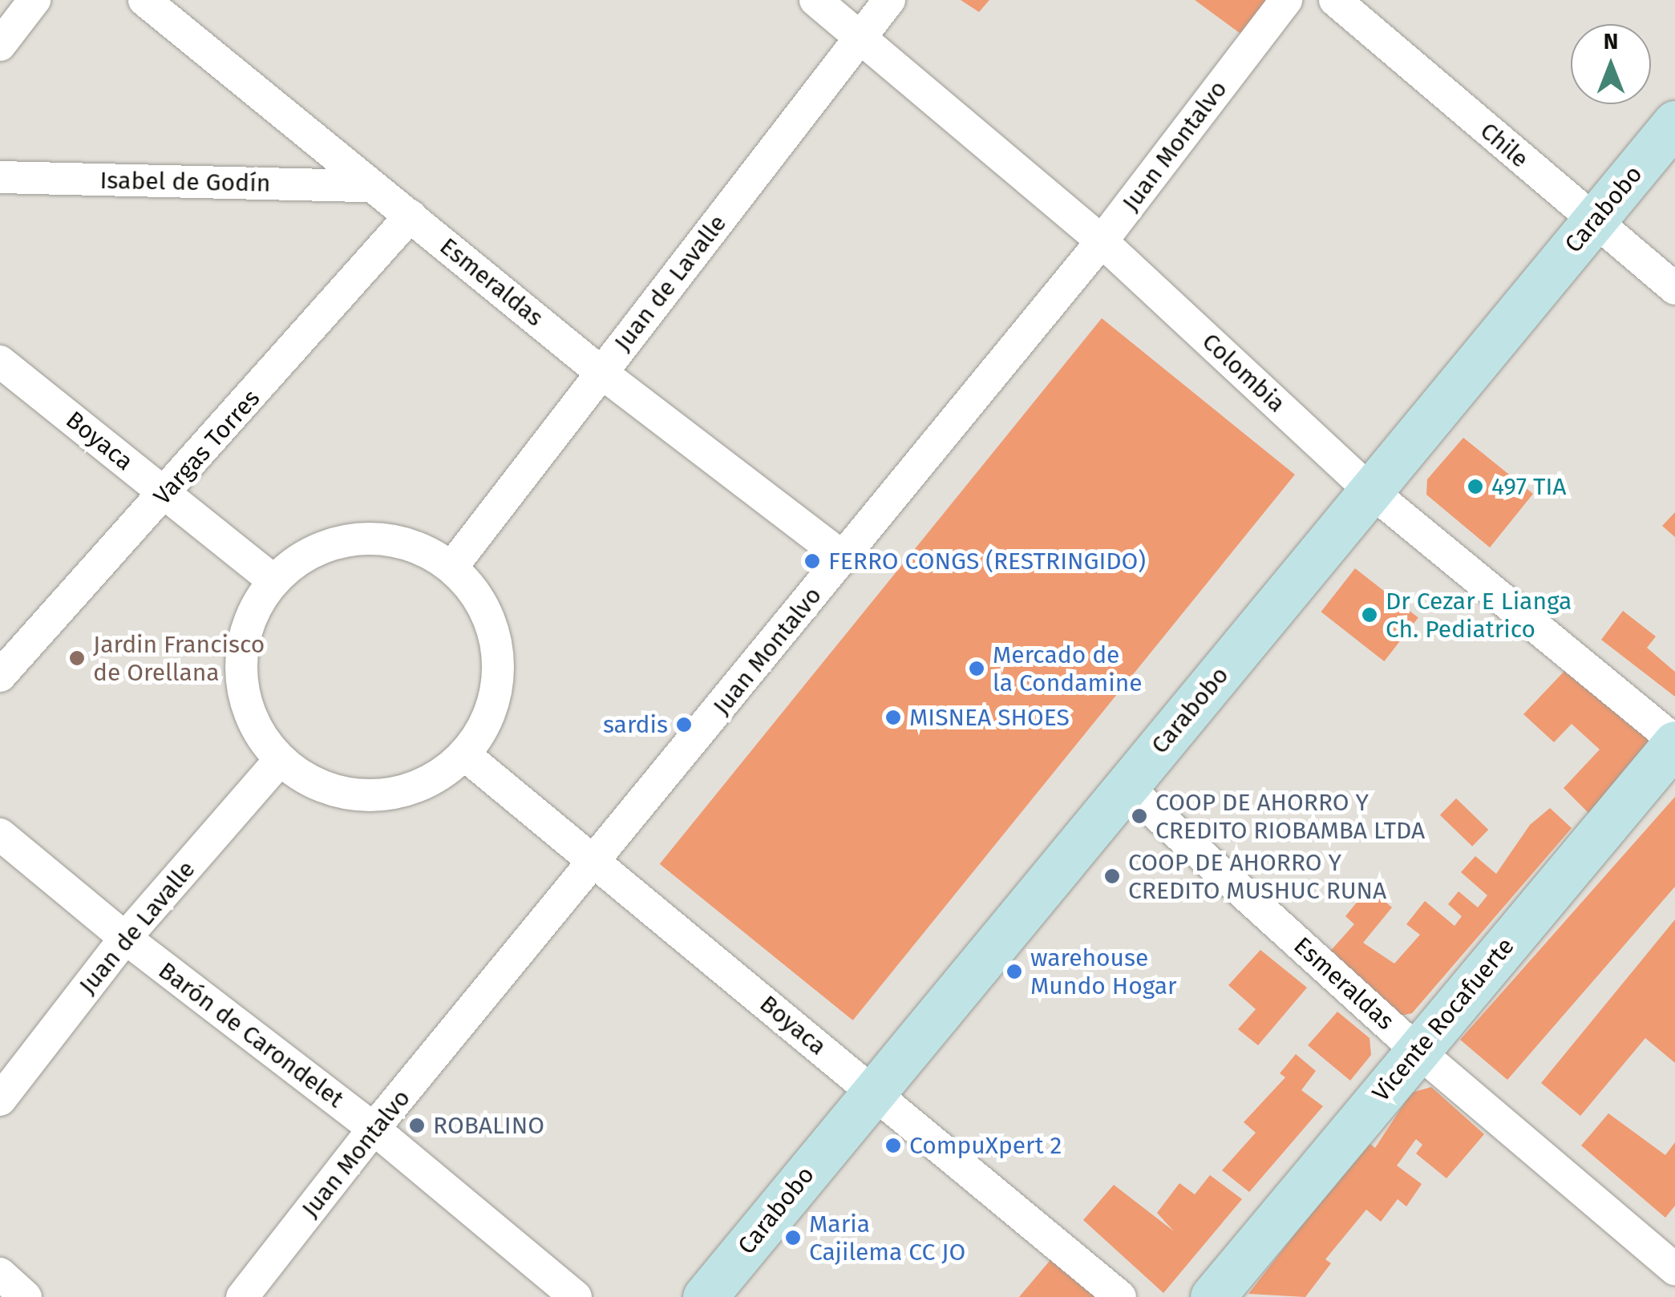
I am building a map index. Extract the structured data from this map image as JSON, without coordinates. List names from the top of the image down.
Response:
{
  "streets": {
    "main road": ["Carabobo", "Vicente Rocafuerte"],
    "street": [
      "Chile",
      "Juan Montalvo",
      "Isabel de Godín",
      "Esmeraldas",
      "Juan de Lavalle",
      "Colombia",
      "Boyaca",
      "Vargas Torres",
      "Barón de Carondelet"
    ]
  },
  "crossings": [
    ["Chile", "Carabobo"],
    ["Juan Montalvo", "Esmeraldas"],
    ["Juan Montalvo", "Colombia"],
    ["Juan Montalvo", "Boyaca"],
    ["Juan Montalvo", "Barón de Carondelet"],
    ["Isabel de Godín", "Esmeraldas"],
    ["Carabobo", "Esmeraldas"],
    ["Carabobo", "Colombia"],
    ["Carabobo", "Boyaca"],
    ["Esmeraldas", "Juan de Lavalle"],
    ["Esmeraldas", "Vargas Torres"],
    ["Esmeraldas", "Vicente Rocafuerte"],
    ["Juan de Lavalle", "Colombia"],
    ["Juan de Lavalle", "Boyaca"],
    ["Juan de Lavalle", "Barón de Carondelet"],
    ["Colombia", "Vicente Rocafuerte"],
    ["Boyaca", "Vargas Torres"]
  ],
  "places": [
    "497 TIA",
    "FERRO CONGS (RESTRINGIDO)",
    "Dr Cezar E Lianga Ch. Pediatrico",
    "Jardin Francisco de Orellana",
    "Mercado de la Condamine",
    "MISNEA SHOES",
    "sardis",
    "COOP DE AHORRO Y CREDITO RIOBAMBA LTDA",
    "COOP DE AHORRO Y CREDITO MUSHUC RUNA",
    "warehouse Mundo Hogar",
    "ROBALINO",
    "CompuXpert 2",
    "Maria Cajilema CC JO"
  ],
  "north": "top"
}
